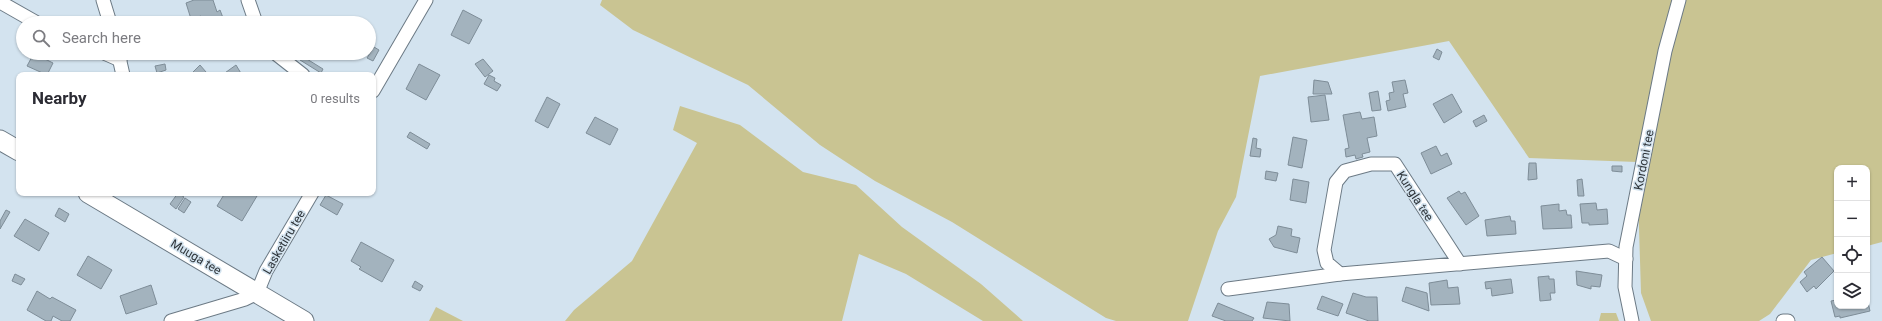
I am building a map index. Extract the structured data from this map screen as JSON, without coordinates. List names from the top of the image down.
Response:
{
  "streets": {
    "street": [
      "Kordoni tee",
      "Kungla tee",
      "Lasketiiru tee",
      "Muuga tee"
    ]
  },
  "crossings": [
    ["Lasketiiru tee", "Muuga tee"]
  ],
  "page": {
    "search": "Search here",
    "heading": ["Nearby", "0 results"],
    "map_buttons": ["+", "−"]
  }
}
